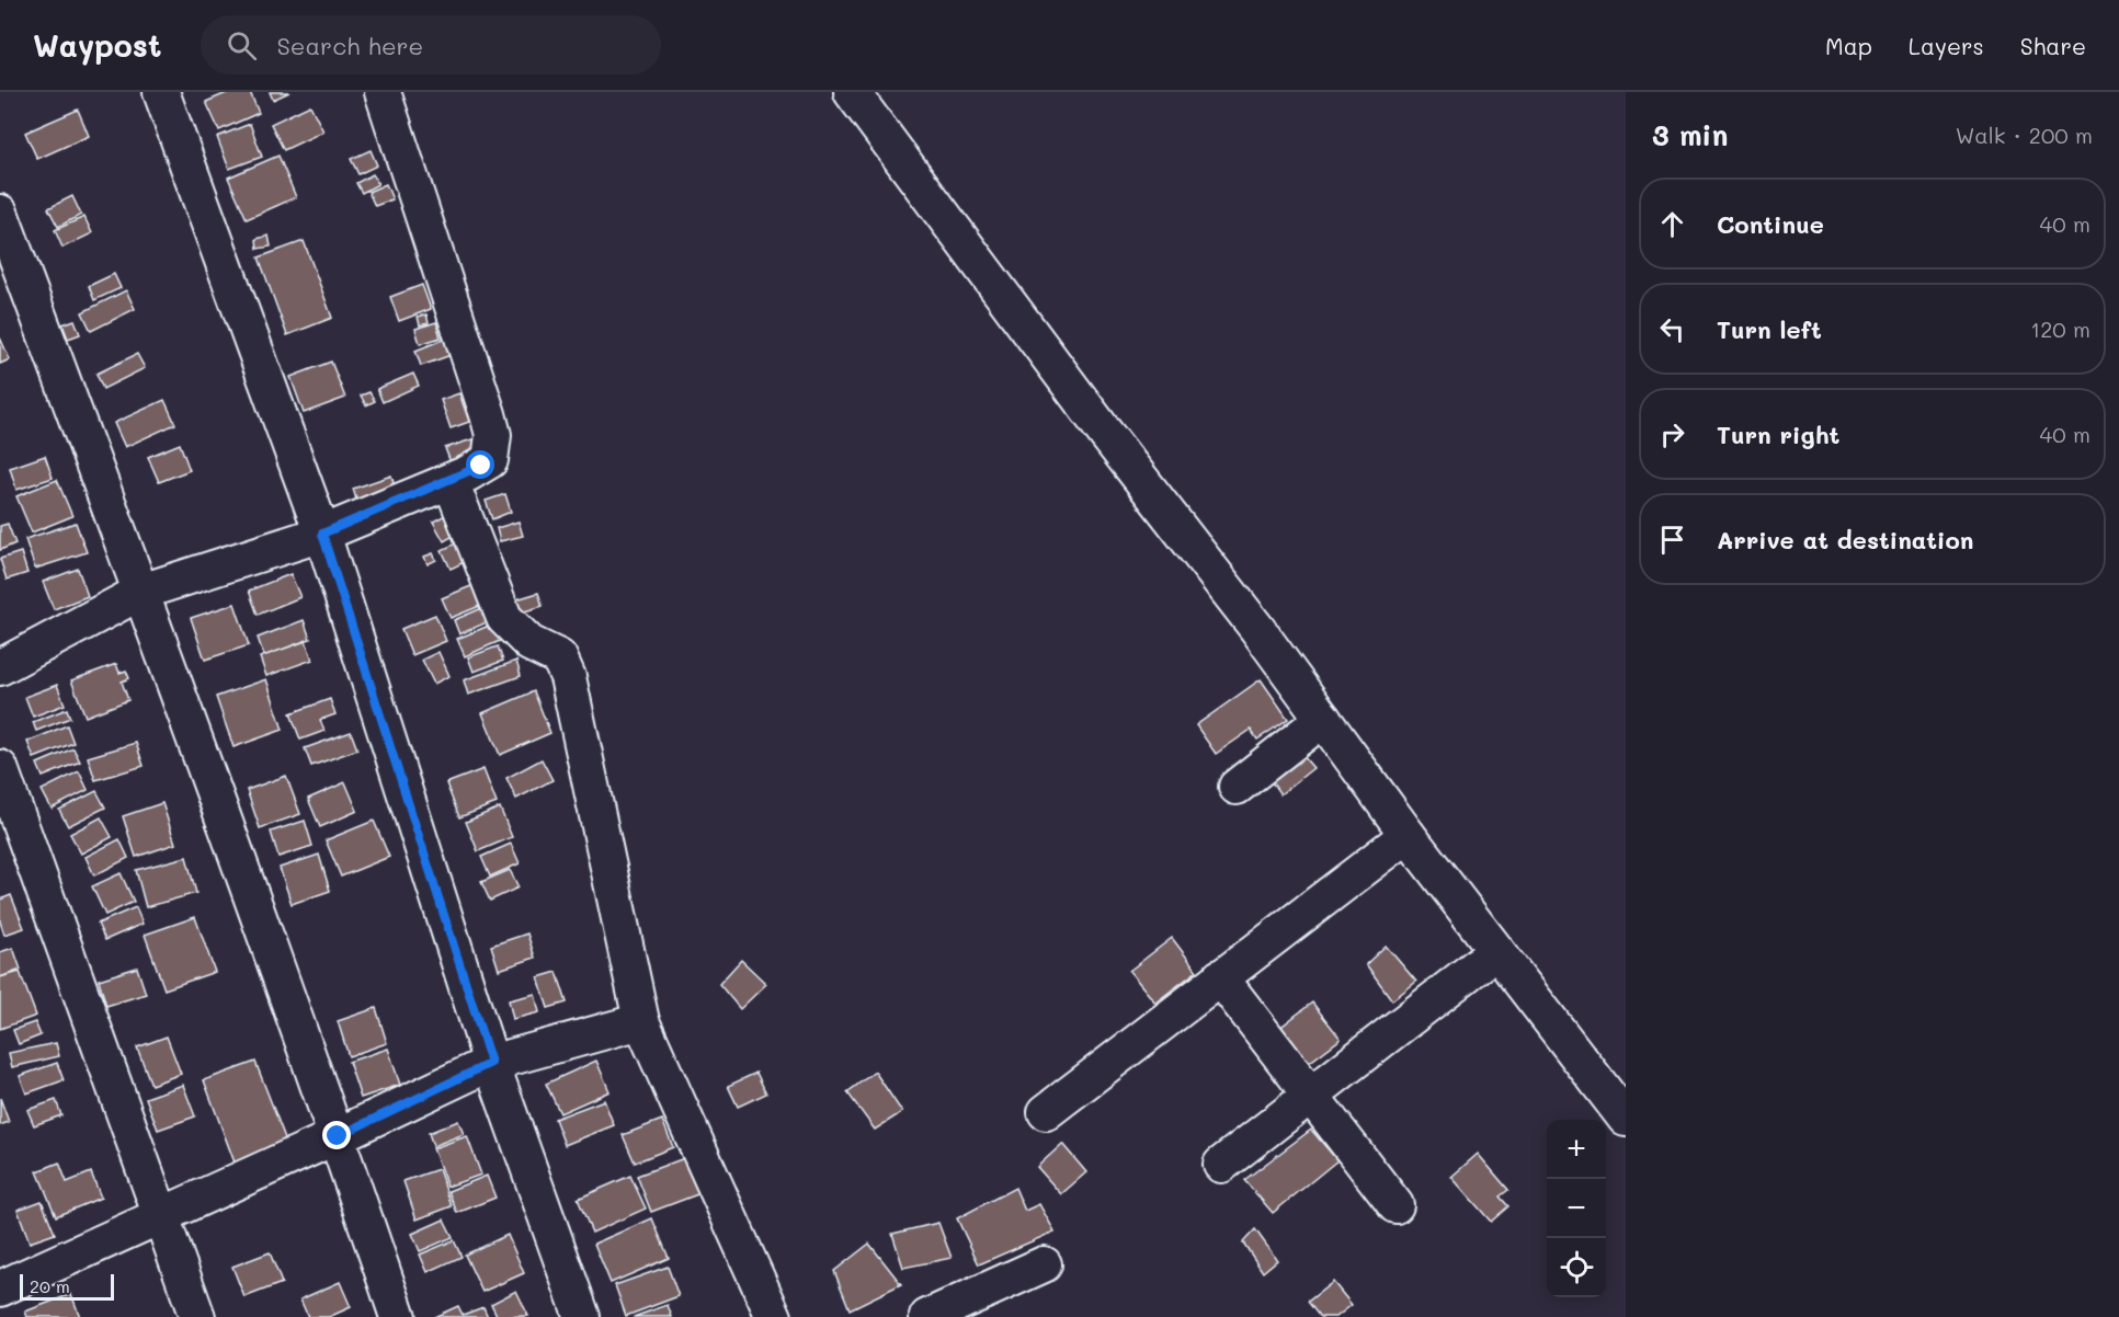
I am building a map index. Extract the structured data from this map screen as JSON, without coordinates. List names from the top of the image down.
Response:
{
  "scale_bar": "20 m",
  "page": {
    "header": "Waypost",
    "search": "Search here",
    "nav": ["Map", "Layers", "Share"],
    "heading": ["3 min", "Walk · 200 m"],
    "list": [
      ["Continue", "40 m"],
      ["Turn left", "120 m"],
      ["Turn right", "40 m"],
      "Arrive at destination"
    ],
    "map_buttons": ["+", "−"],
    "scale": "20 m"
  }
}
